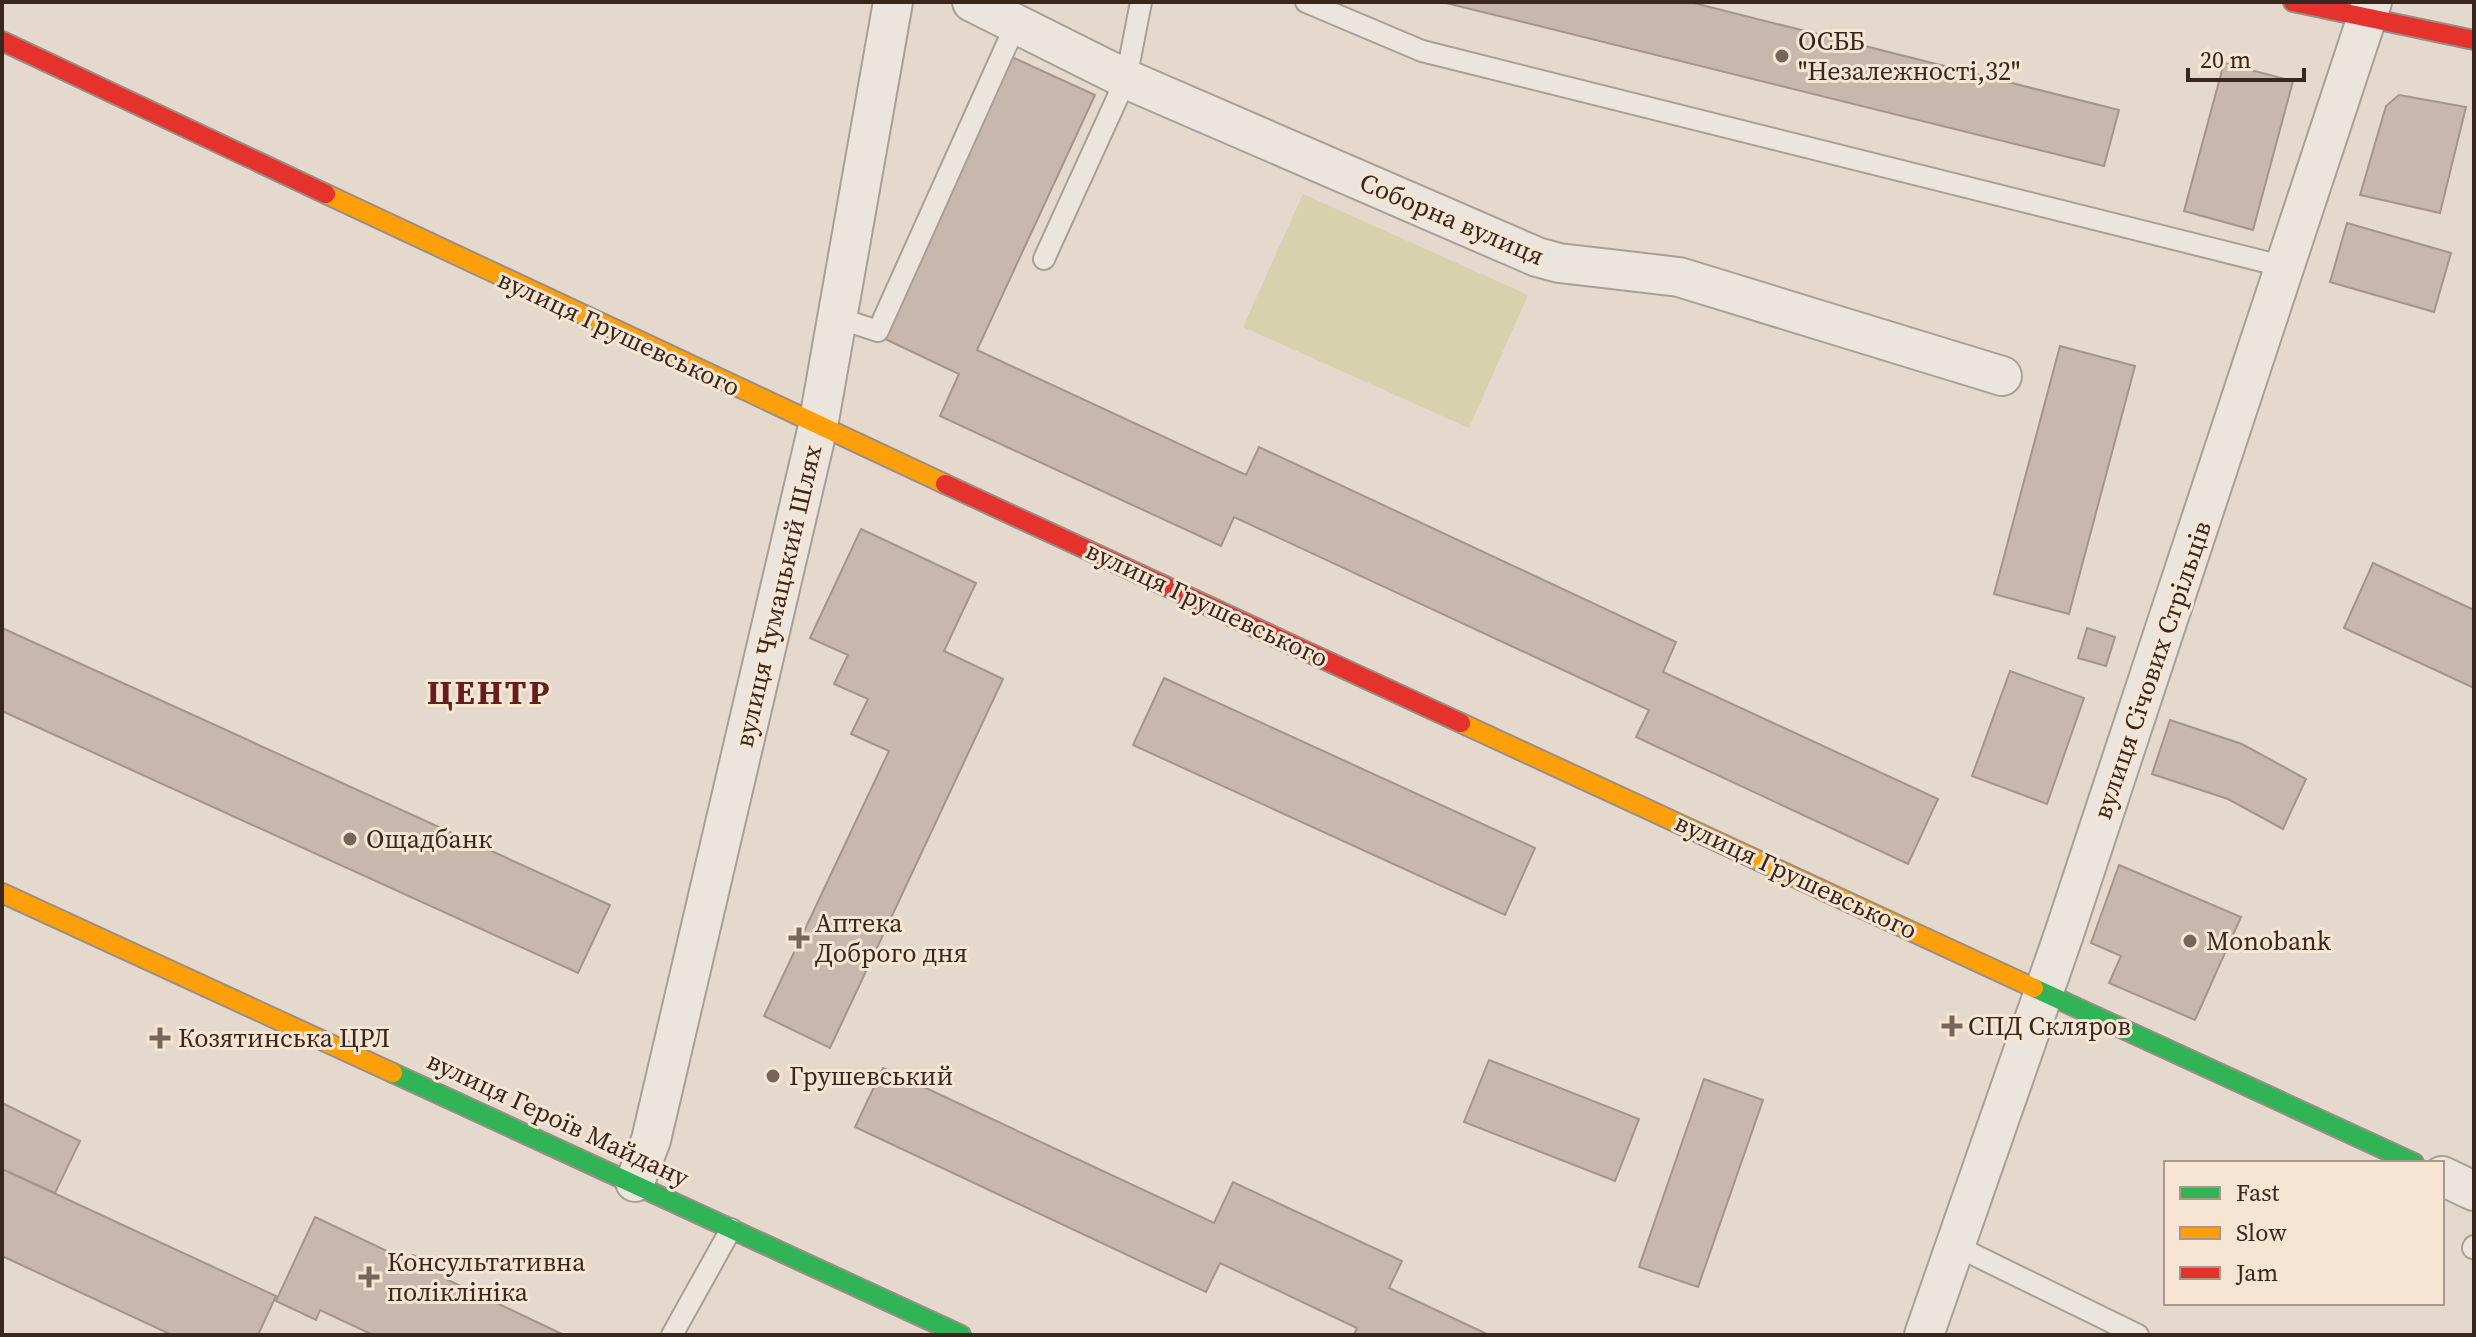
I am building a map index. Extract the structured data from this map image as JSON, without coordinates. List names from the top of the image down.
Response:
{
  "streets": {
    "street": [
      "Соборна вулиця",
      "вулиця Грушевського",
      "вулиця Чумацький Шлях",
      "вулиця Січових Стрільців",
      "вулиця Героїв Майдану"
    ]
  },
  "crossings": [
    ["вулиця Грушевського", "вулиця Чумацький Шлях"],
    ["вулиця Грушевського", "вулиця Січових Стрільців"],
    ["вулиця Чумацький Шлях", "вулиця Героїв Майдану"]
  ],
  "districts": ["ЦЕНТР"],
  "places": {
    "other": [
      "ОСББ \"Незалежності,32\"",
      "Ощадбанк",
      "Monobank",
      "Грушевський"
    ],
    "health": [
      "Аптека Доброго дня",
      "СПД Скляров",
      "Козятинська ЦРЛ",
      "Консультативна поліклініка"
    ]
  },
  "legend": ["Fast", "Slow", "Jam"],
  "scale_bar": "20 m"
}
